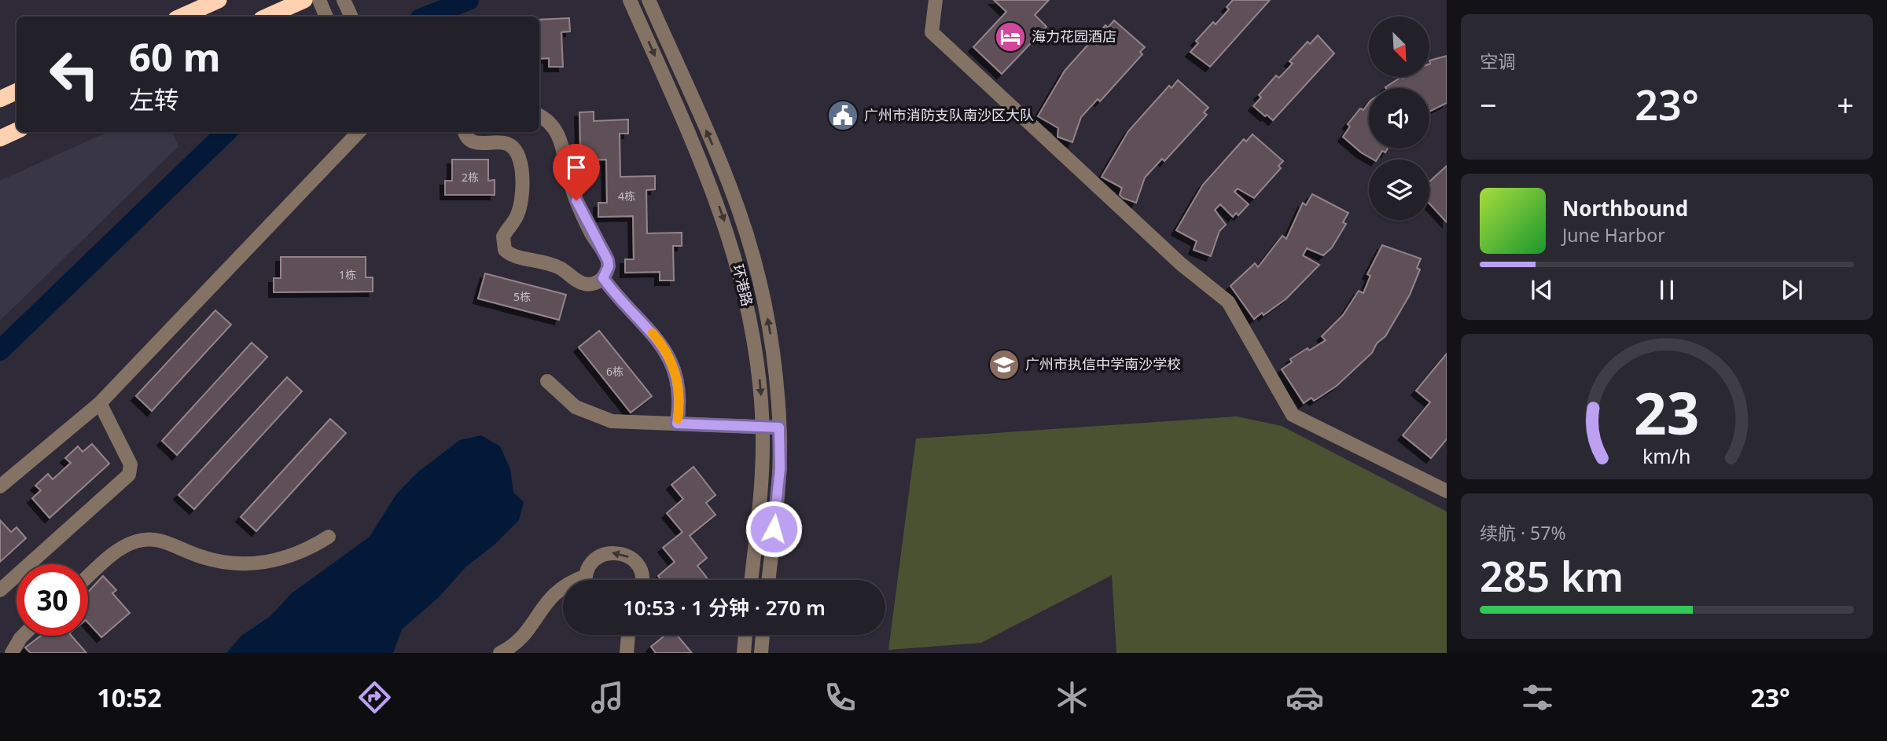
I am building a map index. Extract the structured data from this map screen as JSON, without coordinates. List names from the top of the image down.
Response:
{
  "streets": {
    "street": ["环港路"]
  },
  "places": {
    "hotel": ["海力花园酒店"],
    "public building": ["广州市消防支队南沙区大队"],
    "school or university": ["广州市执信中学南沙学校"]
  },
  "house_numbers": [
    "2栋",
    "4栋",
    "1栋",
    "5栋",
    "6栋"
  ],
  "north": "bottom right",
  "page": {
    "tile": [
      "空调",
      ["续航 · 57%", "285 km"]
    ],
    "turn": ["60 m", "左转"],
    "heat": ["−", "23°", "+"],
    "song": ["Northbound", "June Harbor"],
    "limit": "30",
    "trip": "10:53 · 1 分钟 · 270 m",
    "tabs": ["10:52", "23°"],
    "gauge": ["23", "km/h"]
  }
}
